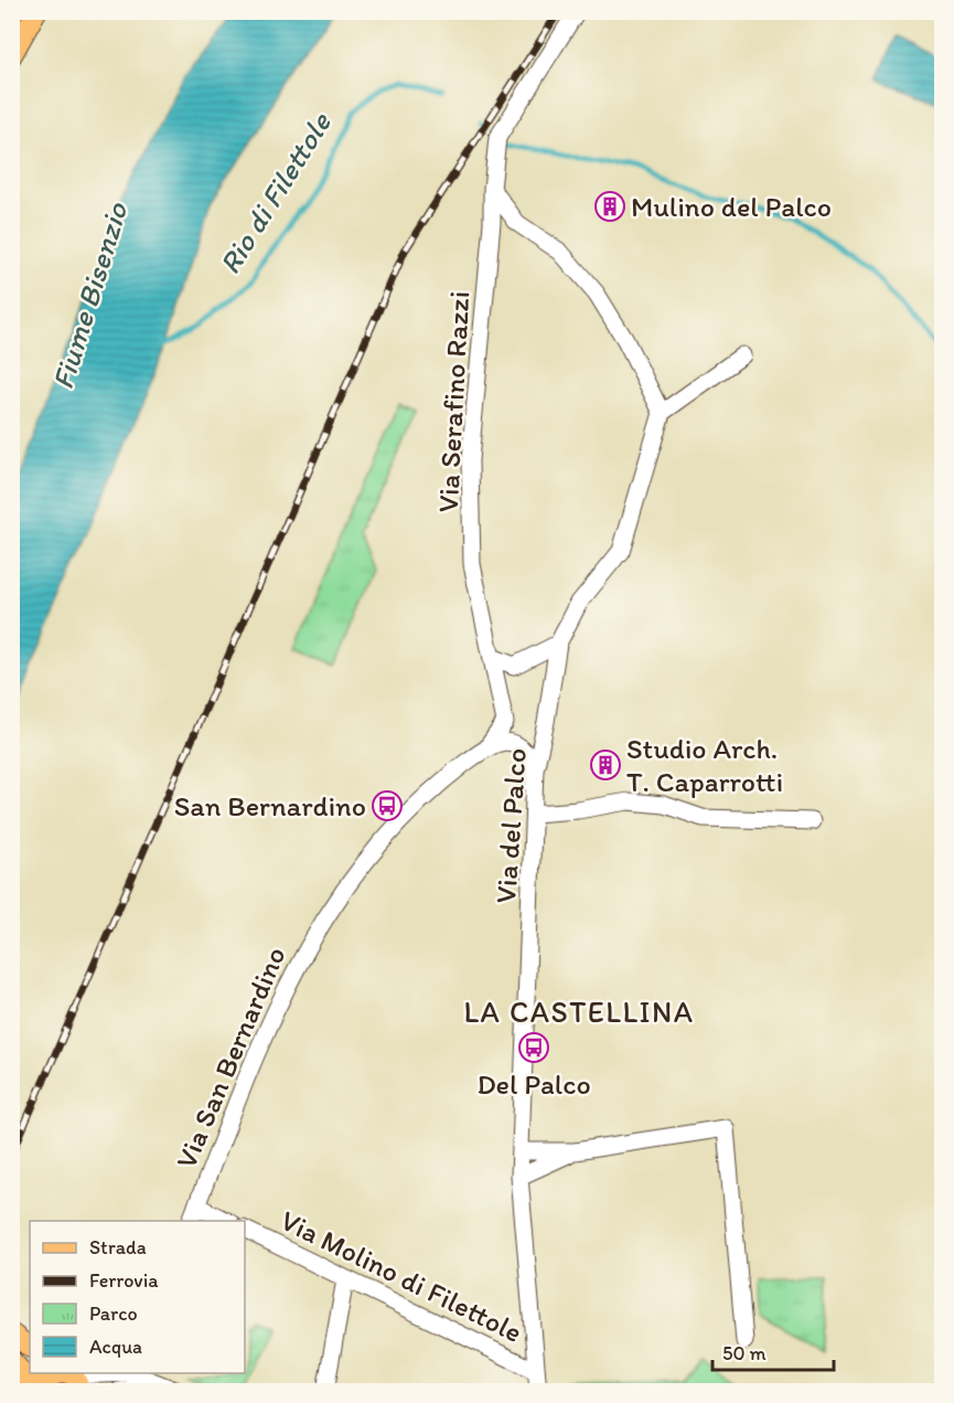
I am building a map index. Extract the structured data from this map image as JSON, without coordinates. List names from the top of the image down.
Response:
{
  "streets": {
    "street": [
      "Via Serafino Razzi",
      "Via del Palco",
      "Via San Bernardino",
      "Via Molino di Filettole"
    ]
  },
  "crossings": [
    ["Via Serafino Razzi", "Via San Bernardino"],
    ["Via del Palco", "Via Molino di Filettole"]
  ],
  "districts": ["LA CASTELLINA"],
  "water": ["Rio di Filettole", "Fiume Bisenzio"],
  "places": {
    "building": ["Mulino del Palco", "Studio Arch. T. Caparrotti"],
    "bus stop": ["San Bernardino", "Del Palco"]
  },
  "legend": [
    "Strada",
    "Ferrovia",
    "Parco",
    "Acqua"
  ],
  "scale_bar": "50 m"
}
